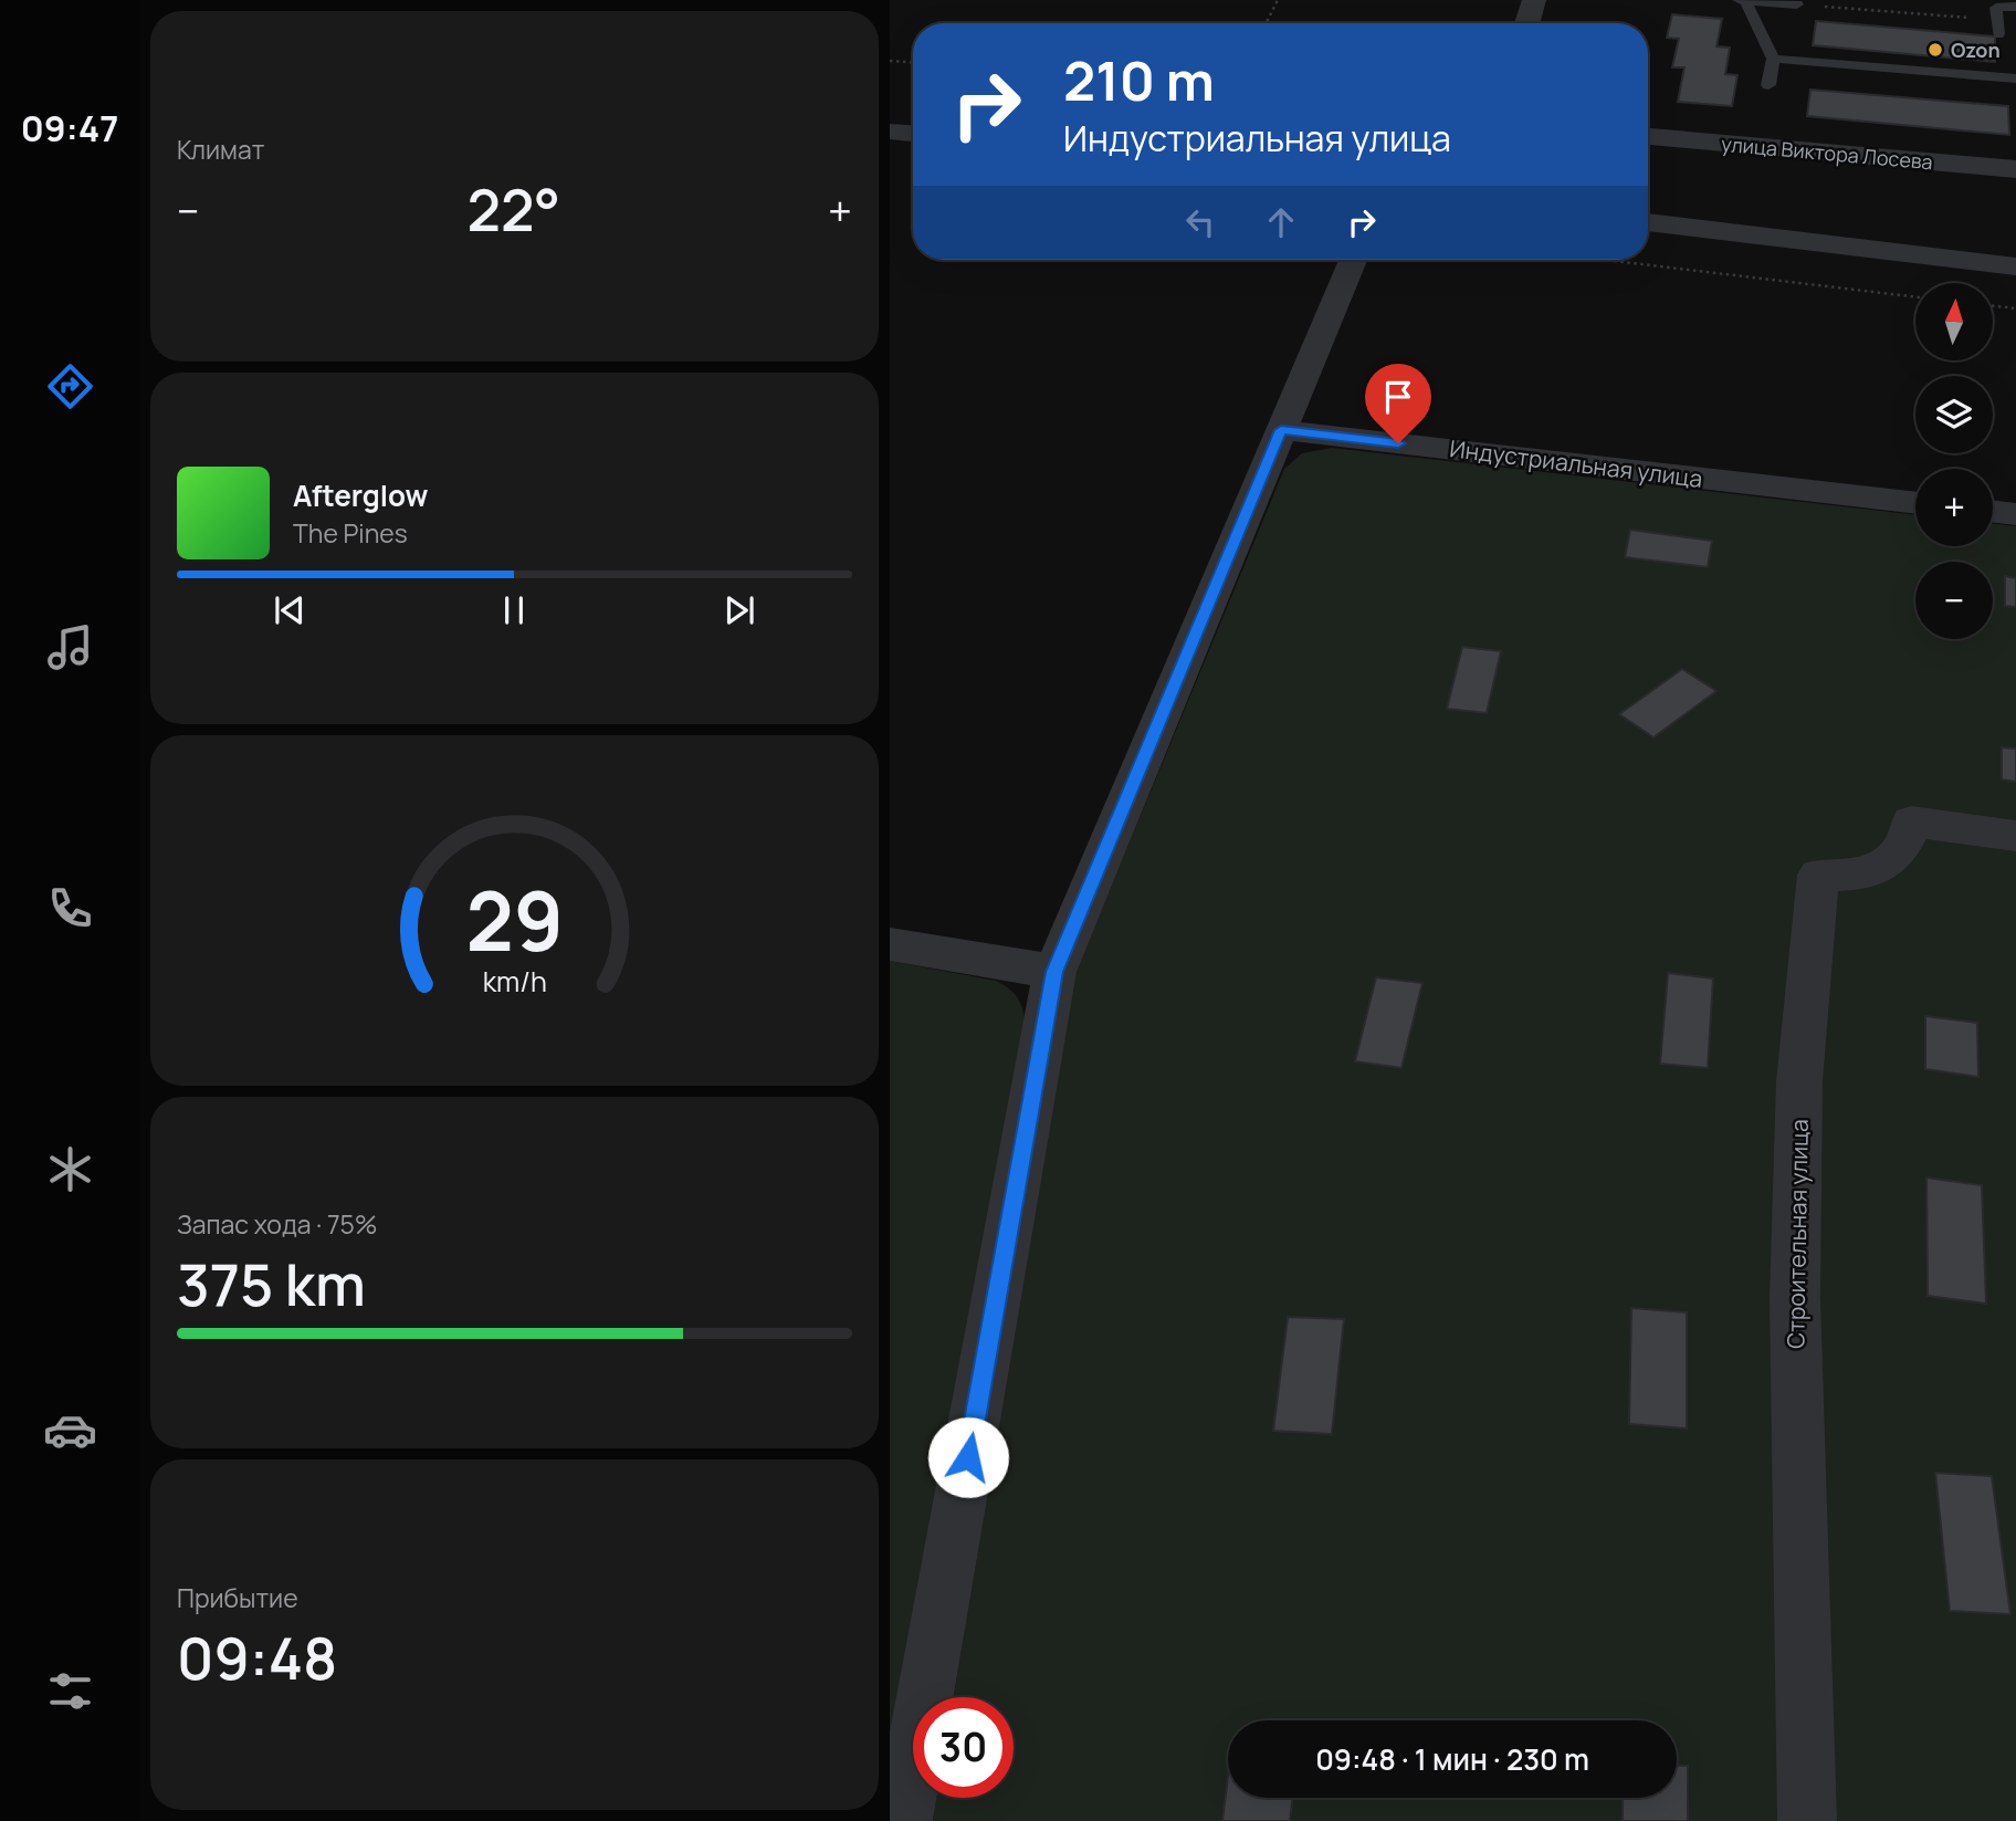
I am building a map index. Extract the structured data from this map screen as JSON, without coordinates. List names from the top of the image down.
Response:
{
  "streets": {
    "street": ["улица Виктора Лосева", "Индустриальная улица", "Строительная улица"]
  },
  "places": ["Ozon"],
  "north": "top",
  "page": {
    "tabs": "09:47",
    "tile": [
      "Климат",
      ["Запас хода · 75%", "375 km"],
      ["Прибытие", "09:48"]
    ],
    "turn": ["210 m", "Индустриальная улица"],
    "heat": ["−", "22°", "+"],
    "map_buttons": ["+", "−"],
    "song": ["Afterglow", "The Pines"],
    "limit": "30",
    "trip": "09:48 · 1 мин · 230 m",
    "gauge": ["29", "km/h"]
  }
}
